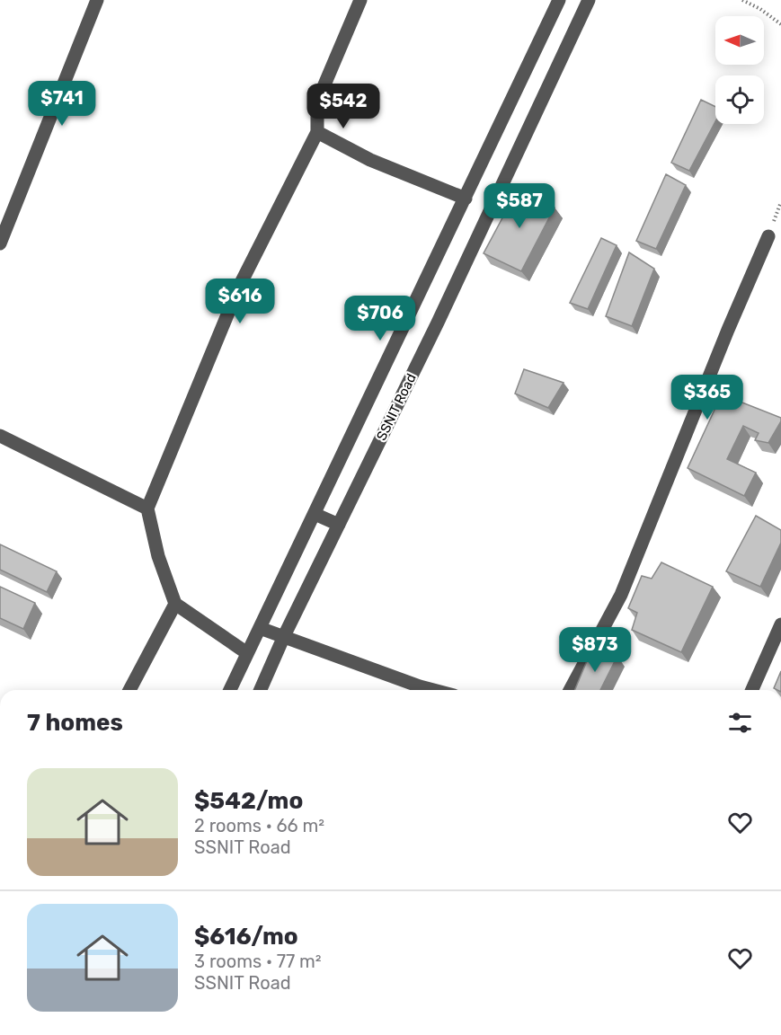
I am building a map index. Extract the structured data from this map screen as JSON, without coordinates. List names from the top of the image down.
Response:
{
  "streets": {
    "street": ["SSNIT Road"]
  },
  "north": "left",
  "page": {
    "price": [
      "$741",
      "$542",
      "$587",
      "$616",
      "$706",
      "$365",
      "$873"
    ],
    "heading": "7 homes",
    "list": [
      {
        "name": "$542/mo",
        "note": "2 rooms · 66 m² · SSNIT Road"
      },
      {
        "name": "$616/mo",
        "note": "3 rooms · 77 m² · SSNIT Road"
      }
    ]
  }
}
